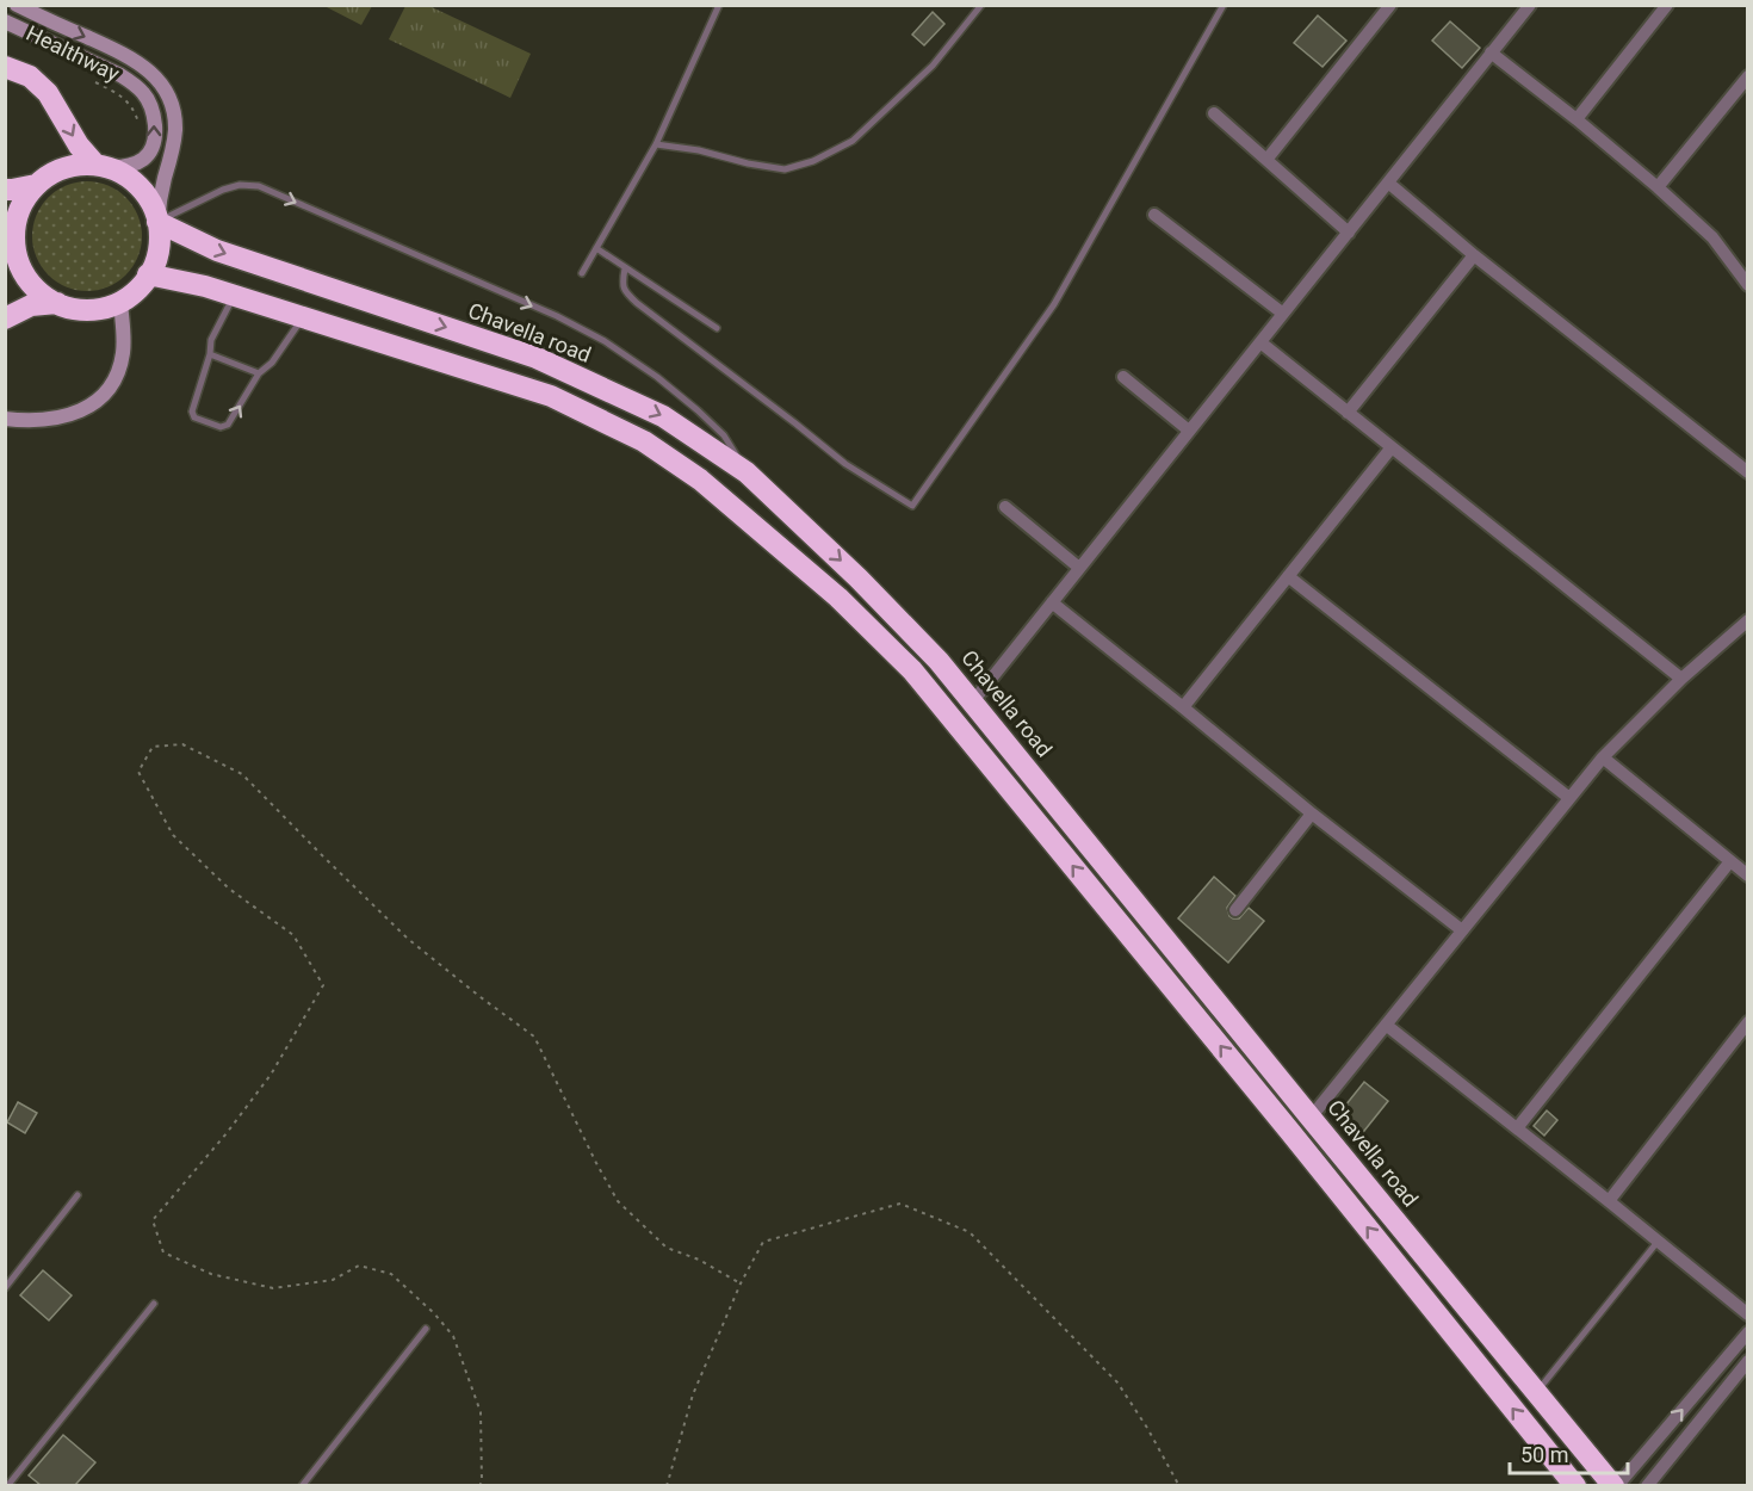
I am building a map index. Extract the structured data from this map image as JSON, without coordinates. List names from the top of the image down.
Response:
{
  "streets": {
    "highway": ["Chavella road"],
    "path": ["Healthway"]
  },
  "scale_bar": "50 m"
}
